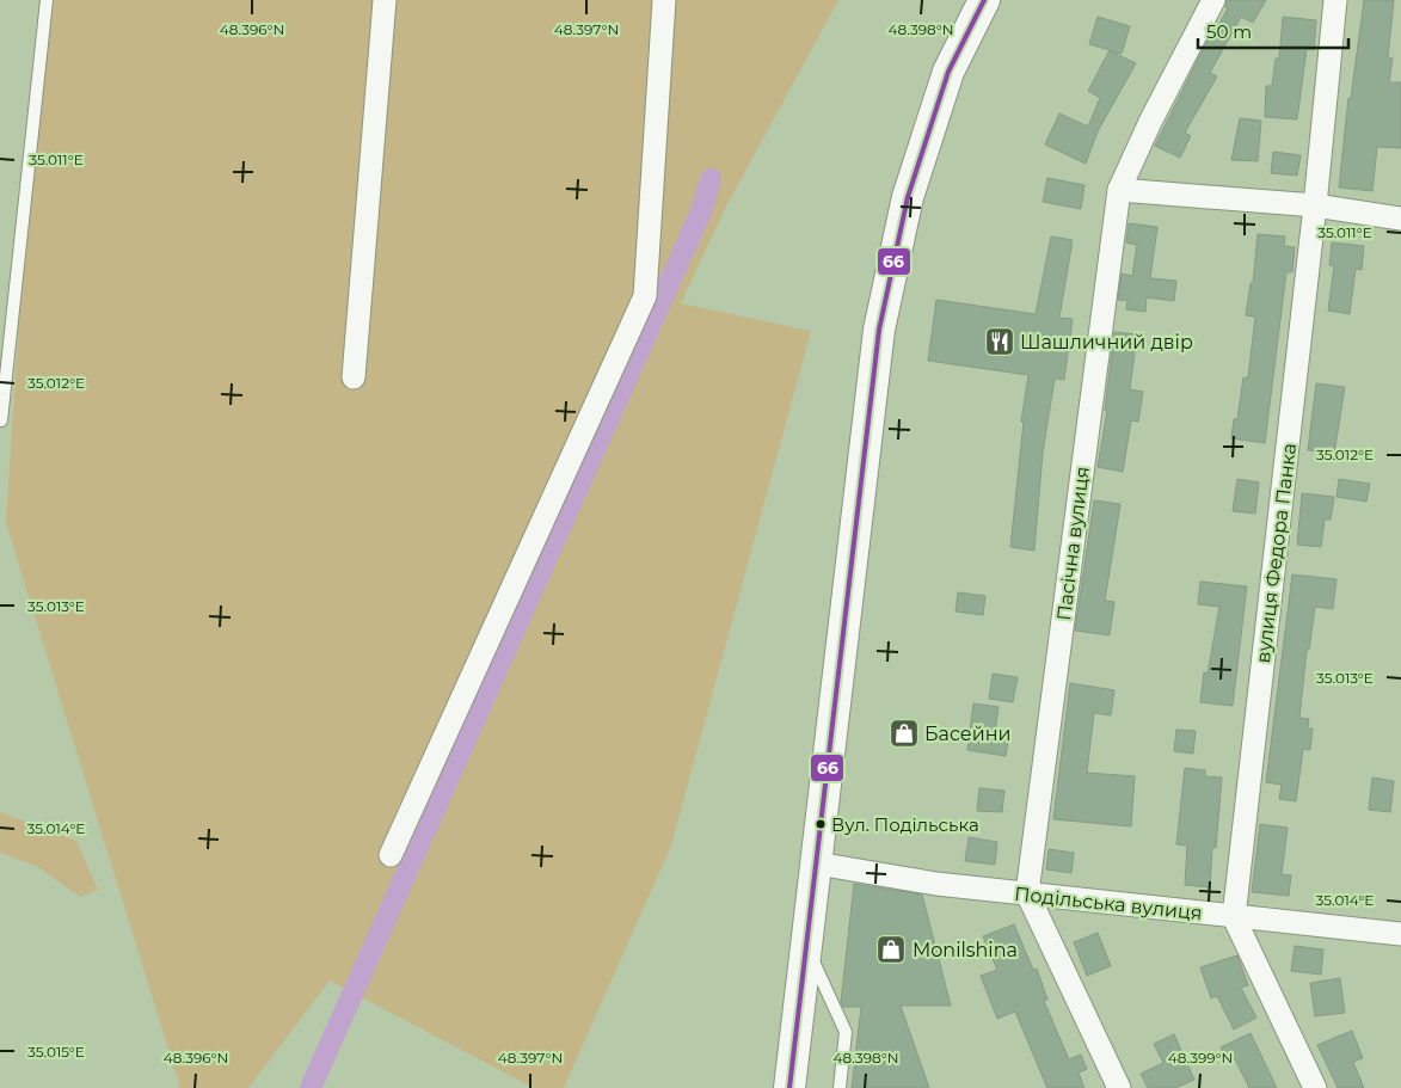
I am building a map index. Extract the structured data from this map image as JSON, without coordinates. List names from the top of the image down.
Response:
{
  "streets": {
    "street": ["Пасічна вулиця", "вулиця Федора Панка", "Подільська вулиця"]
  },
  "crossings": [
    ["Пасічна вулиця", "Подільська вулиця"],
    ["вулиця Федора Панка", "Подільська вулиця"]
  ],
  "places": {
    "restaurant": ["Шашличний двір"],
    "shop": ["Басейни", "Monilshina"],
    "other": ["Вул. Подільська"]
  },
  "lines": ["transit line 66"],
  "scale_bar": "50 m",
  "coordinates": [
    "48.396°N",
    "48.397°N",
    "48.398°N",
    "35.011°E",
    "35.012°E",
    "35.013°E",
    "35.014°E",
    "35.015°E",
    "48.399°N"
  ]
}
